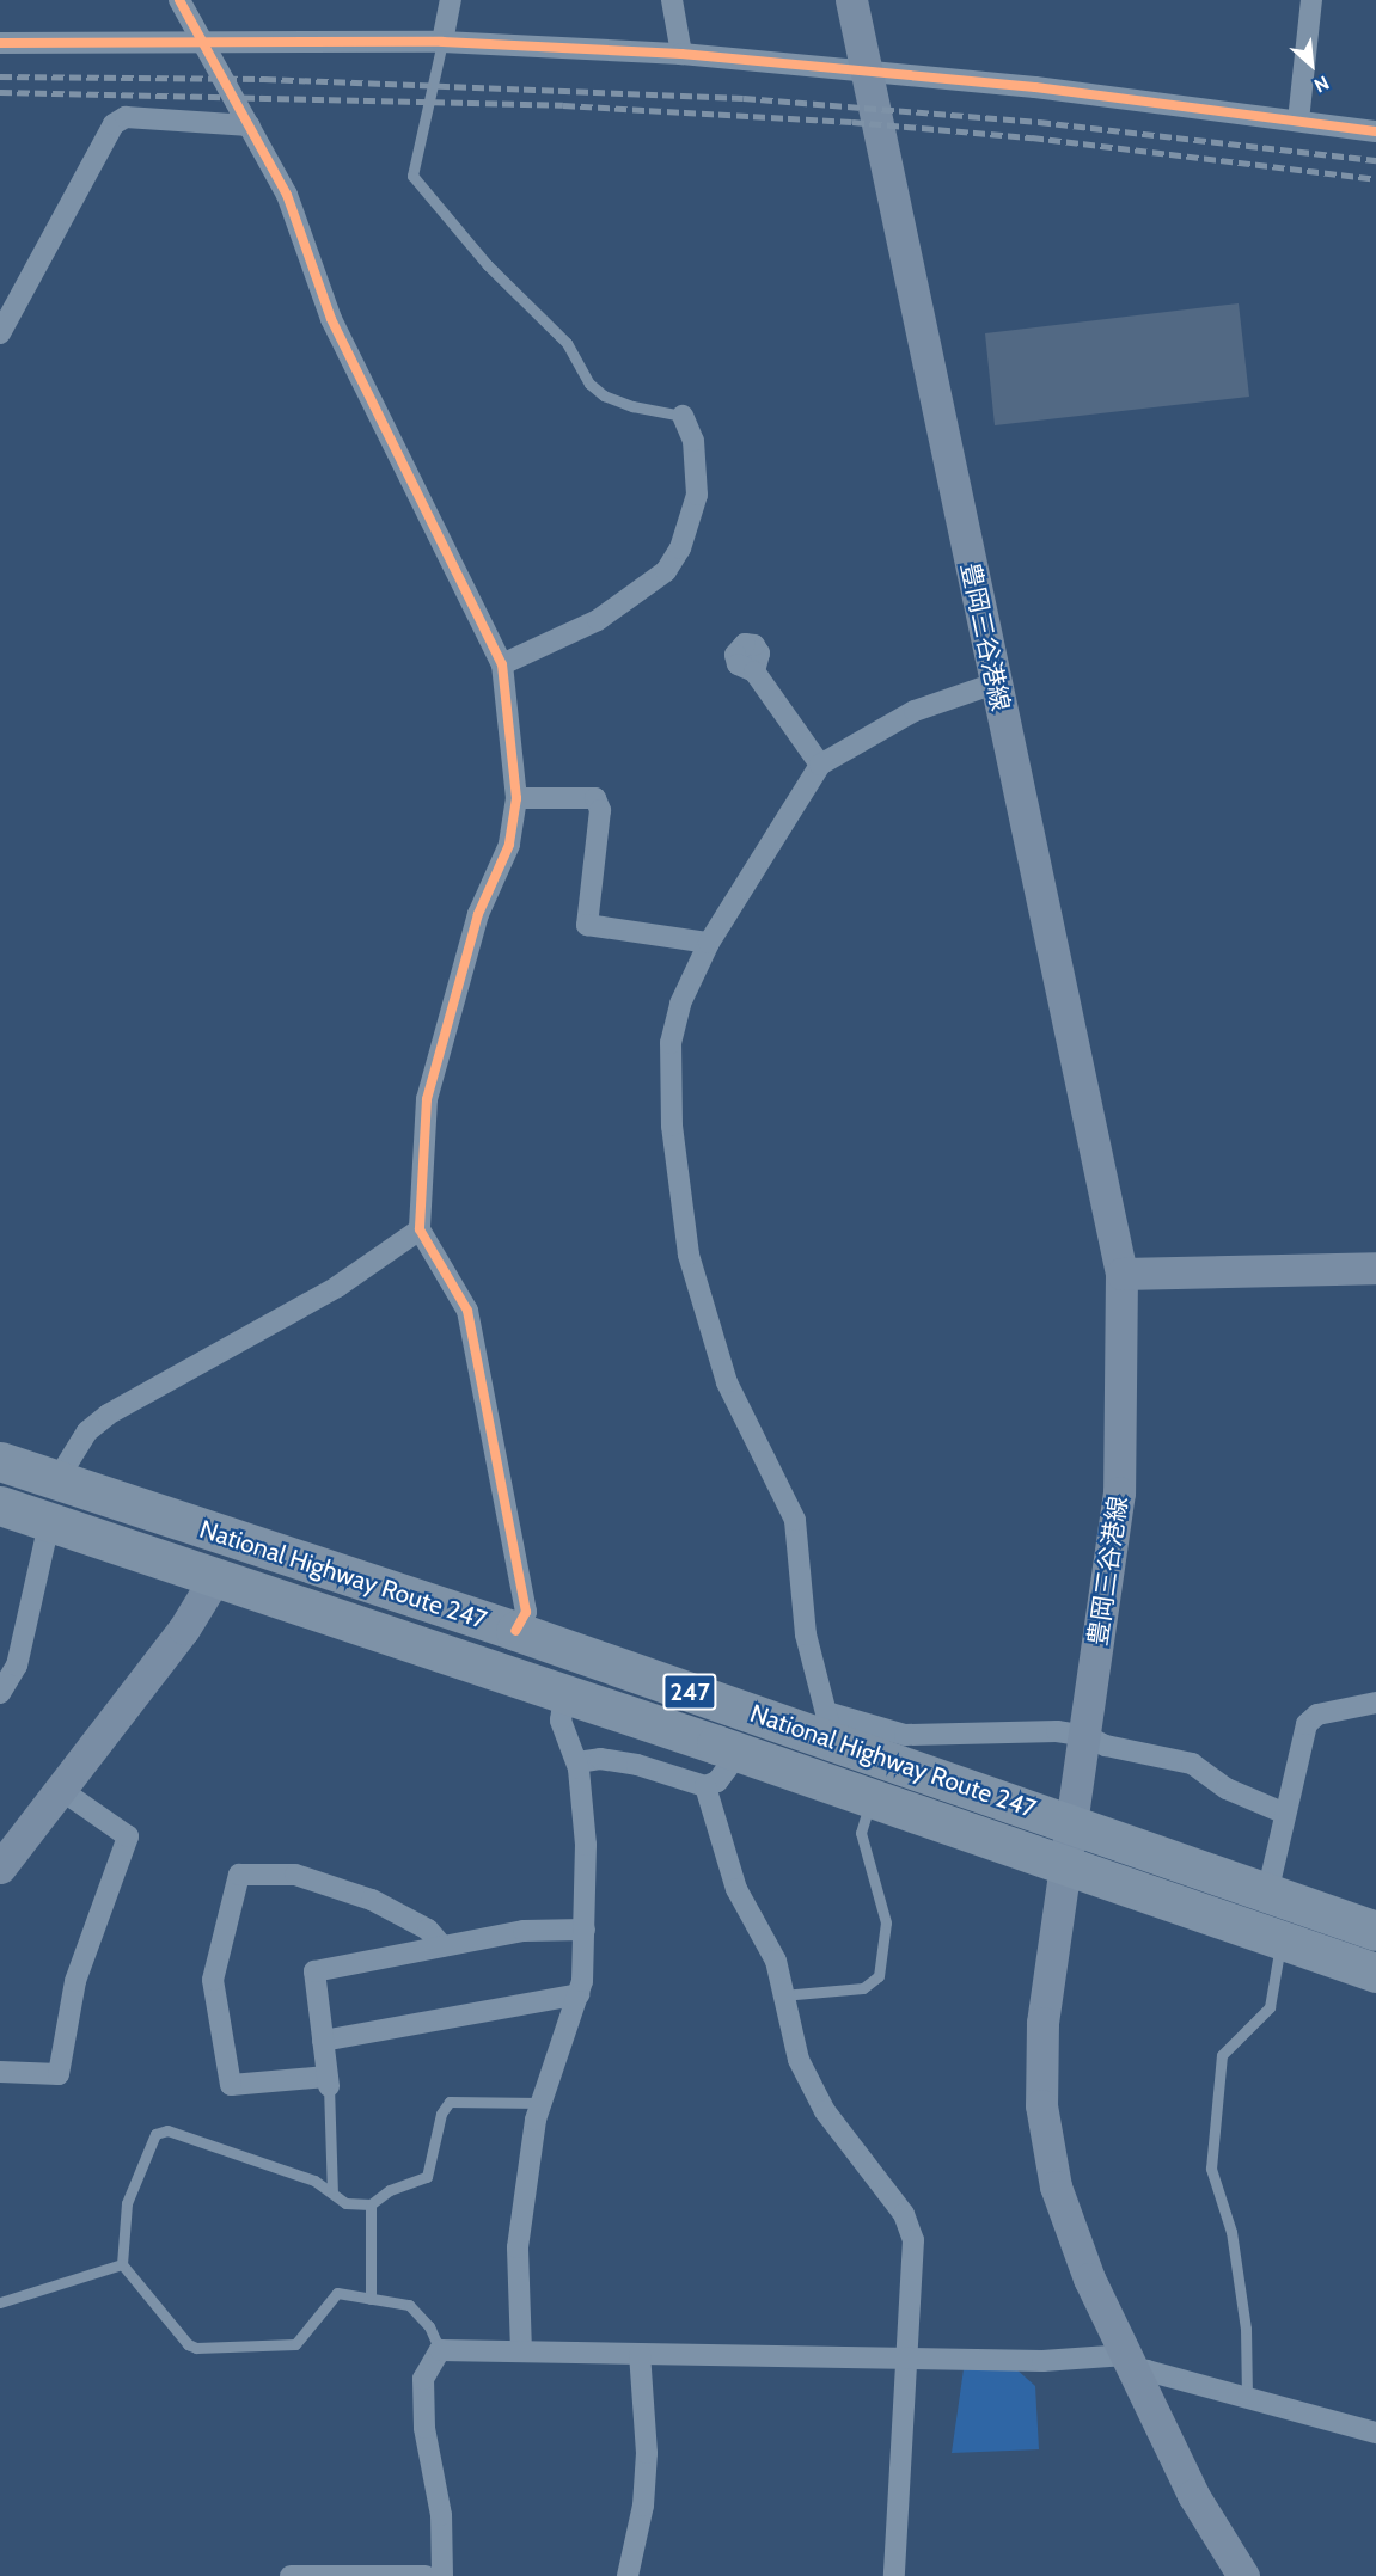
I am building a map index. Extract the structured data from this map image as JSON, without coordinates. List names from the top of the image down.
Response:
{
  "streets": {
    "highway": ["National Highway Route 247", "247"],
    "main road": ["豊岡三谷港線"]
  },
  "crossings": [
    ["豊岡三谷港線", "National Highway Route 247"]
  ],
  "north": "bottom right"
}
